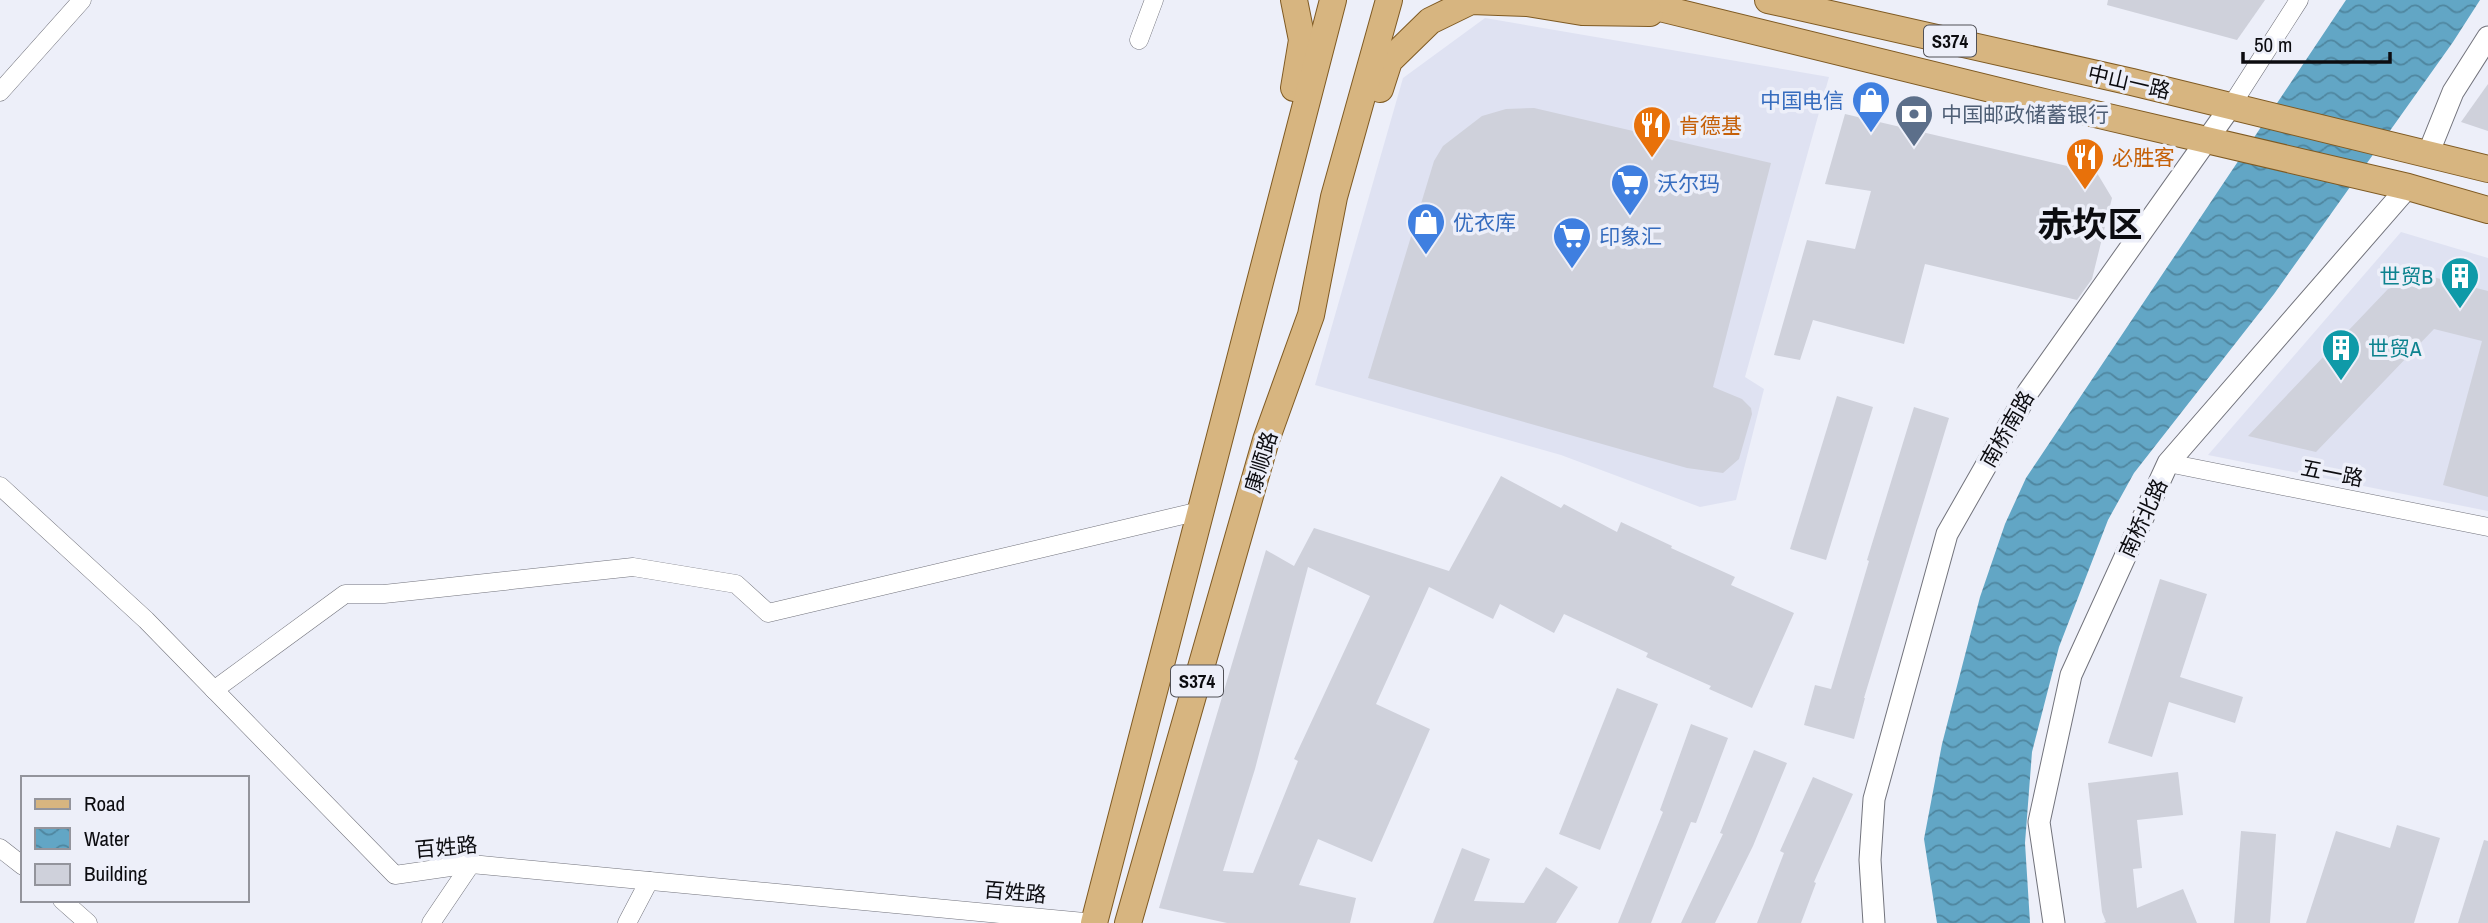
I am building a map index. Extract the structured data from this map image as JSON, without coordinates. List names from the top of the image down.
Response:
{
  "streets": {
    "main road": ["S374", "中山一路", "康顺路"],
    "street": [
      "南桥南路",
      "五一路",
      "南桥北路",
      "百姓路"
    ]
  },
  "crossings": [
    ["S374", "百姓路"],
    ["中山一路", "南桥南路"],
    ["五一路", "南桥北路"]
  ],
  "districts": ["赤坎区"],
  "places": {
    "shop": ["中国电信", "优衣库"],
    "bank": ["中国邮政储蓄银行"],
    "restaurant": ["肯德基", "必胜客"],
    "supermarket": ["沃尔玛", "印象汇"],
    "building": ["世贸B", "世贸A"]
  },
  "legend": ["Road", "Water", "Building"],
  "scale_bar": "50 m"
}
